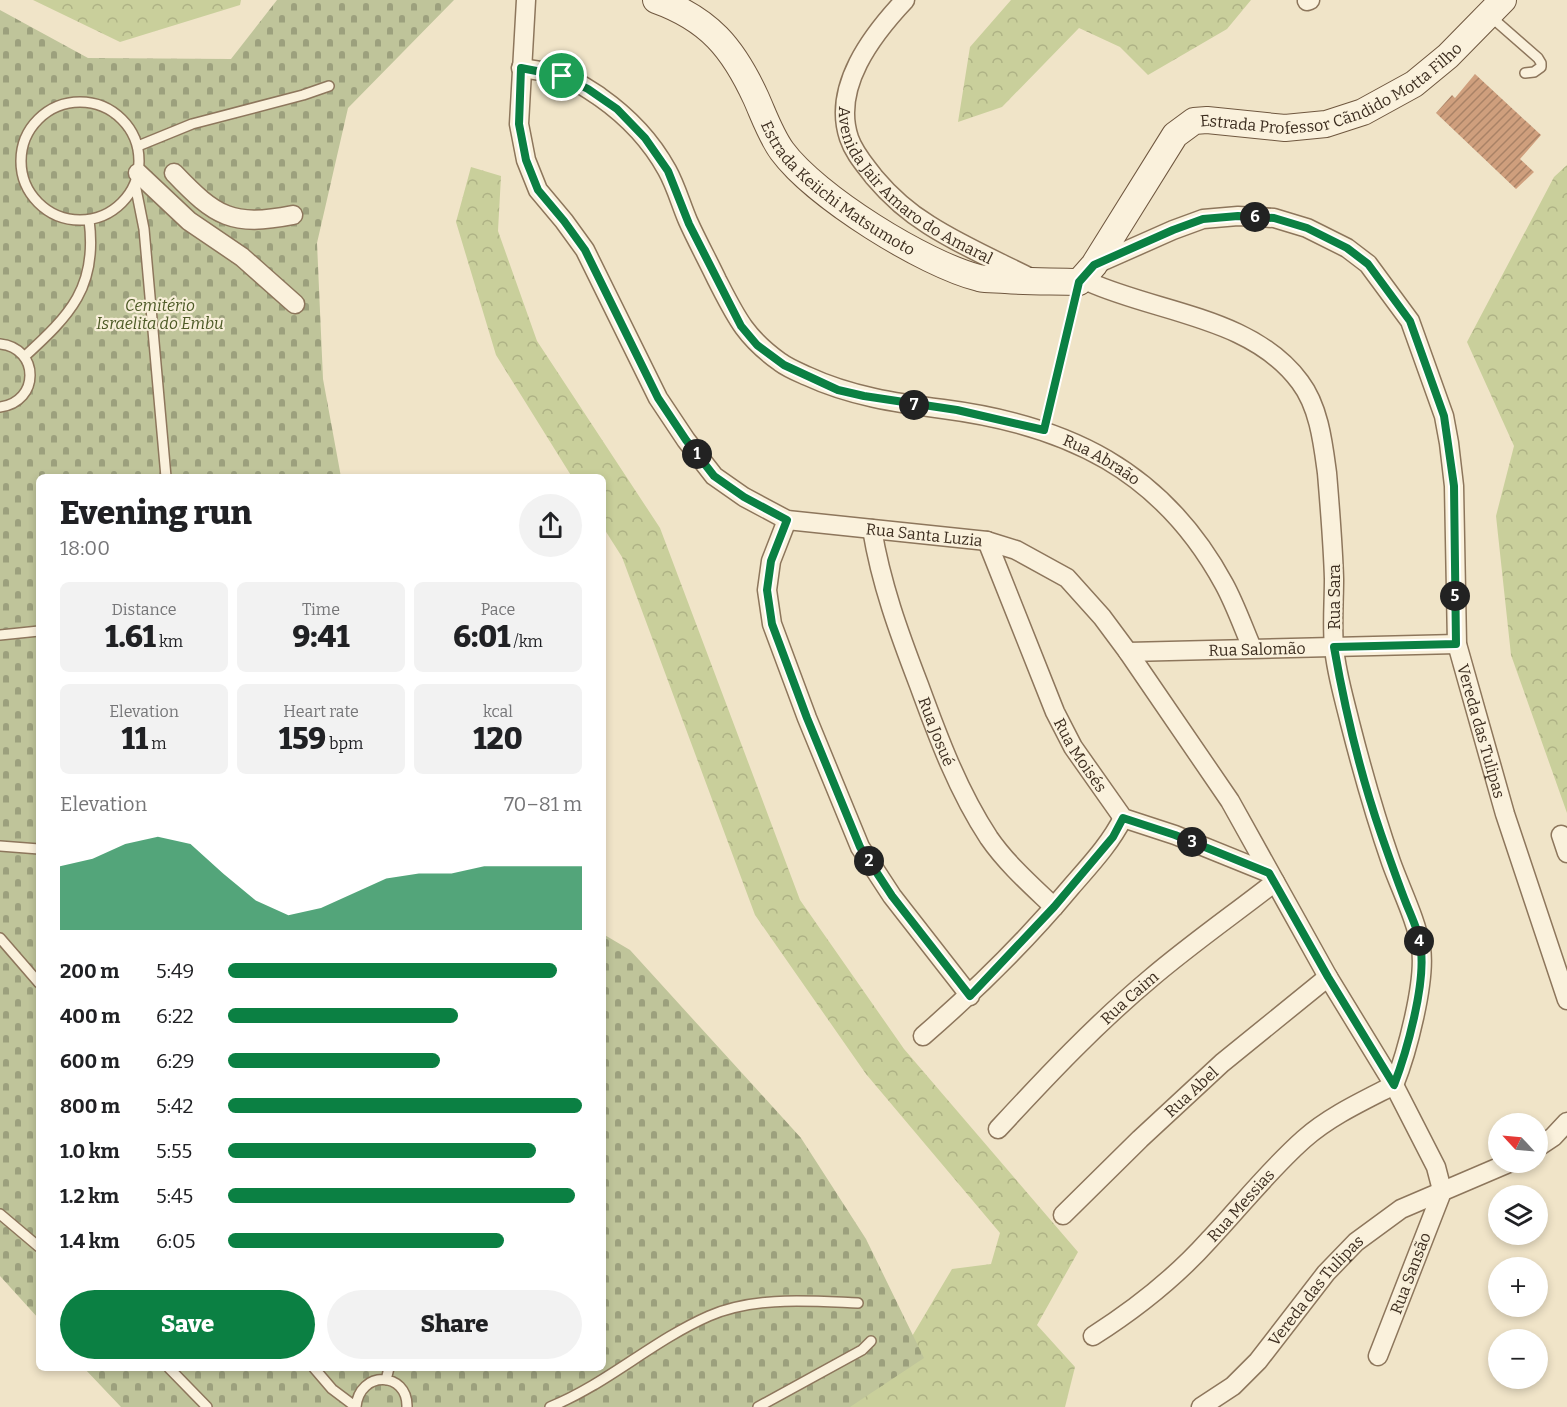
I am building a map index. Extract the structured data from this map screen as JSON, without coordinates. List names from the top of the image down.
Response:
{
  "streets": {
    "main road": ["Estrada Professor Cãndido Motta Filho", "Estrada Keiichi Matsumoto"],
    "street": [
      "Avenida Jair Amaro do Amaral",
      "Rua Abraão",
      "Rua Santa Luzia",
      "Rua Sara",
      "Rua Salomão",
      "Rua Josué",
      "Vereda das Tulipas",
      "Rua Moisés",
      "Rua Caim",
      "Rua Abel",
      "Rua Messias",
      "Rua Sansão"
    ]
  },
  "crossings": [
    ["Estrada Professor Cãndido Motta Filho", "Estrada Keiichi Matsumoto"],
    ["Estrada Professor Cãndido Motta Filho", "Rua Sara"],
    ["Estrada Professor Cãndido Motta Filho", "Vereda das Tulipas"],
    ["Avenida Jair Amaro do Amaral", "Estrada Keiichi Matsumoto"],
    ["Estrada Keiichi Matsumoto", "Rua Sara"],
    ["Estrada Keiichi Matsumoto", "Vereda das Tulipas"],
    ["Rua Abraão", "Rua Santa Luzia"],
    ["Rua Abraão", "Rua Salomão"],
    ["Rua Santa Luzia", "Rua Sara"],
    ["Rua Santa Luzia", "Rua Salomão"],
    ["Rua Santa Luzia", "Rua Josué"],
    ["Rua Santa Luzia", "Rua Moisés"],
    ["Rua Santa Luzia", "Rua Caim"],
    ["Rua Santa Luzia", "Rua Abel"],
    ["Rua Santa Luzia", "Rua Messias"],
    ["Rua Sara", "Rua Salomão"],
    ["Rua Sara", "Vereda das Tulipas"],
    ["Rua Sara", "Rua Messias"],
    ["Rua Salomão", "Vereda das Tulipas"],
    ["Vereda das Tulipas", "Rua Sansão"]
  ],
  "parks": ["Cemitério Israelita do Embu"],
  "north": "top left",
  "page": {
    "pins": [
      "6",
      "7",
      "1",
      "5",
      "3",
      "2",
      "4"
    ],
    "heading": ["Evening run", "18:00"],
    "stats": [
      ["Distance", "1.61 km"],
      ["Time", "9:41"],
      ["Pace", "6:01 /km"],
      ["Elevation", "11 m"],
      ["Heart rate", "159 bpm"],
      ["kcal", "120"]
    ],
    "chart": ["Elevation", "70–81 m"],
    "list": [
      {
        "name": "200 m",
        "note": "5:49"
      },
      {
        "name": "400 m",
        "note": "6:22"
      },
      {
        "name": "600 m",
        "note": "6:29"
      },
      {
        "name": "800 m",
        "note": "5:42"
      },
      {
        "name": "1.0 km",
        "note": "5:55"
      },
      {
        "name": "1.2 km",
        "note": "5:45"
      },
      {
        "name": "1.4 km",
        "note": "6:05"
      }
    ],
    "map_buttons": ["+", "−"],
    "buttons": ["Save", "Share"]
  }
}
